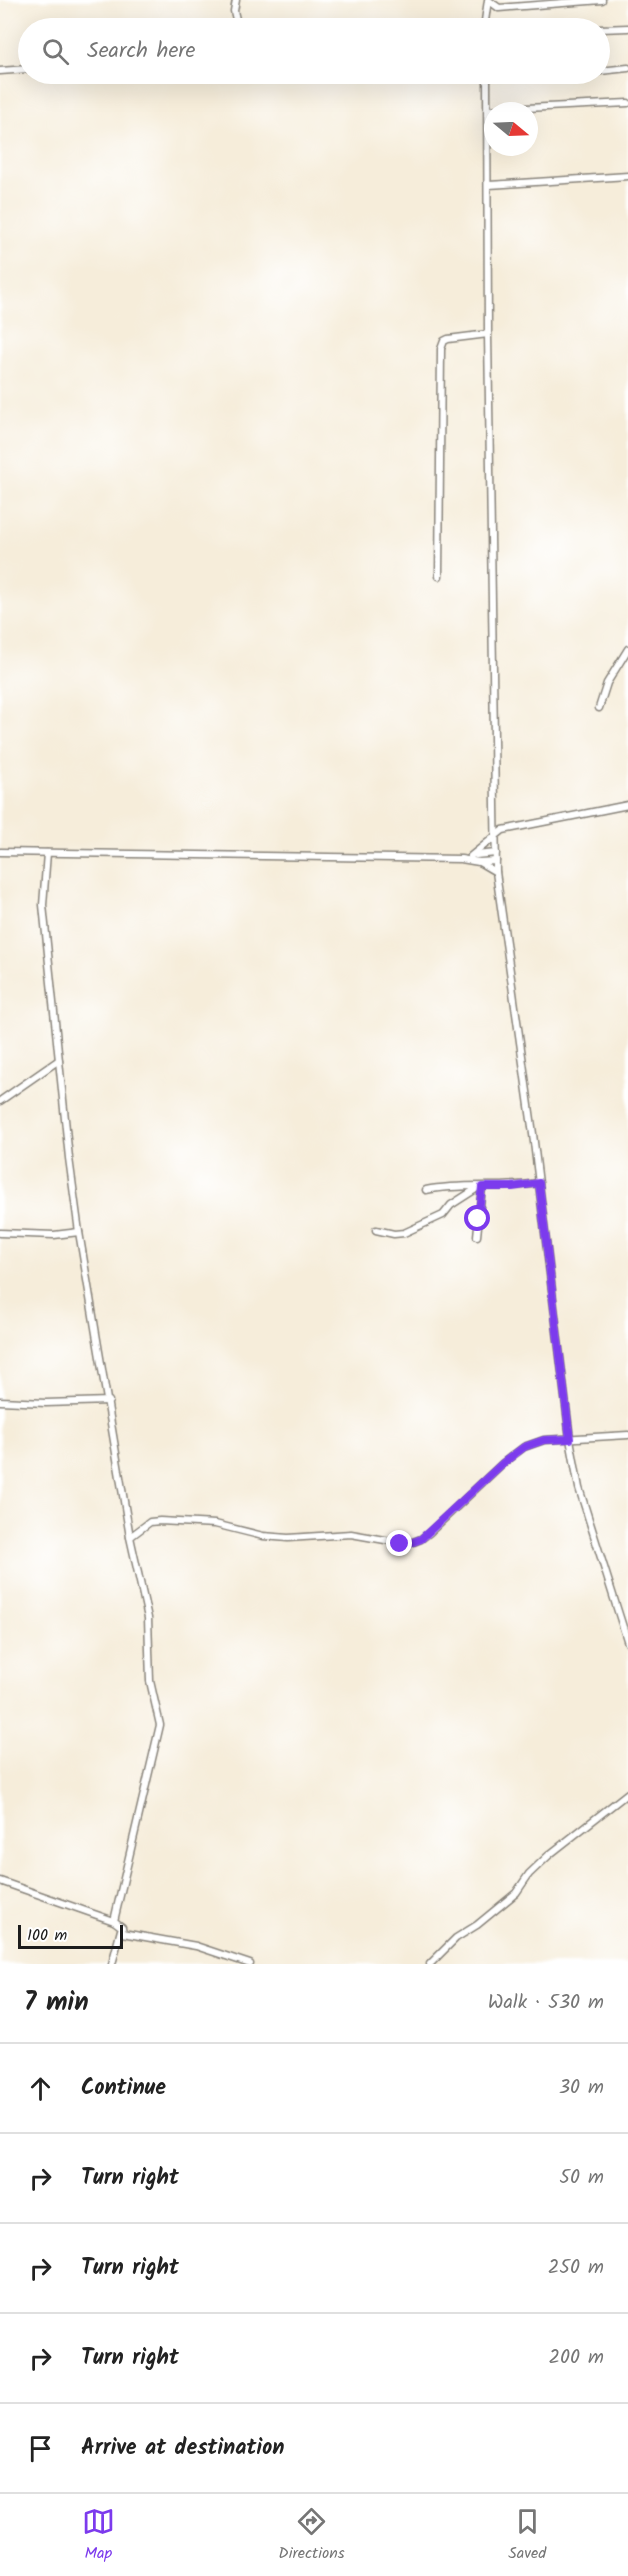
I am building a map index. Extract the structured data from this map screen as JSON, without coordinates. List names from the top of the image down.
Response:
{
  "scale_bar": "100 m",
  "north": "right",
  "page": {
    "search": "Search here",
    "scale": "100 m",
    "heading": ["7 min", "Walk · 530 m"],
    "list": [
      ["Continue", "30 m"],
      ["Turn right", "50 m"],
      ["Turn right", "250 m"],
      ["Turn right", "200 m"],
      "Arrive at destination"
    ],
    "nav": ["Map", "Directions", "Saved"]
  }
}
